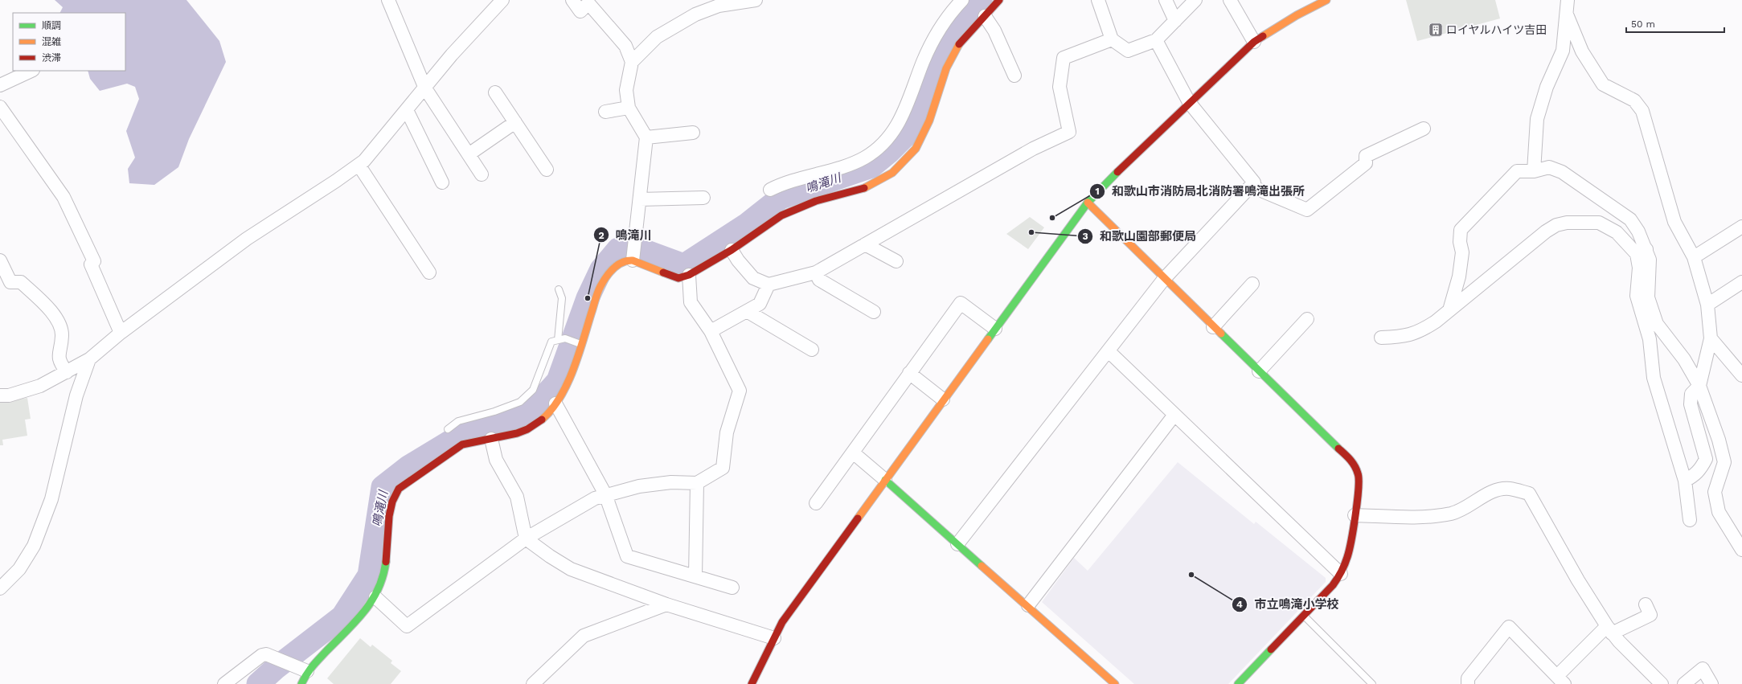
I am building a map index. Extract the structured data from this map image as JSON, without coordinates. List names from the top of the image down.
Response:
{
  "water": ["鳴滝川"],
  "places": {
    "building": ["ロイヤルハイツ吉田"],
    "other": [
      "和歌山市消防局北消防署鳴滝出張所",
      "和歌山園部郵便局",
      "鳴滝川",
      "市立鳴滝小学校"
    ]
  },
  "legend": ["順調", "混雑", "渋滞"],
  "scale_bar": "50 m"
}
